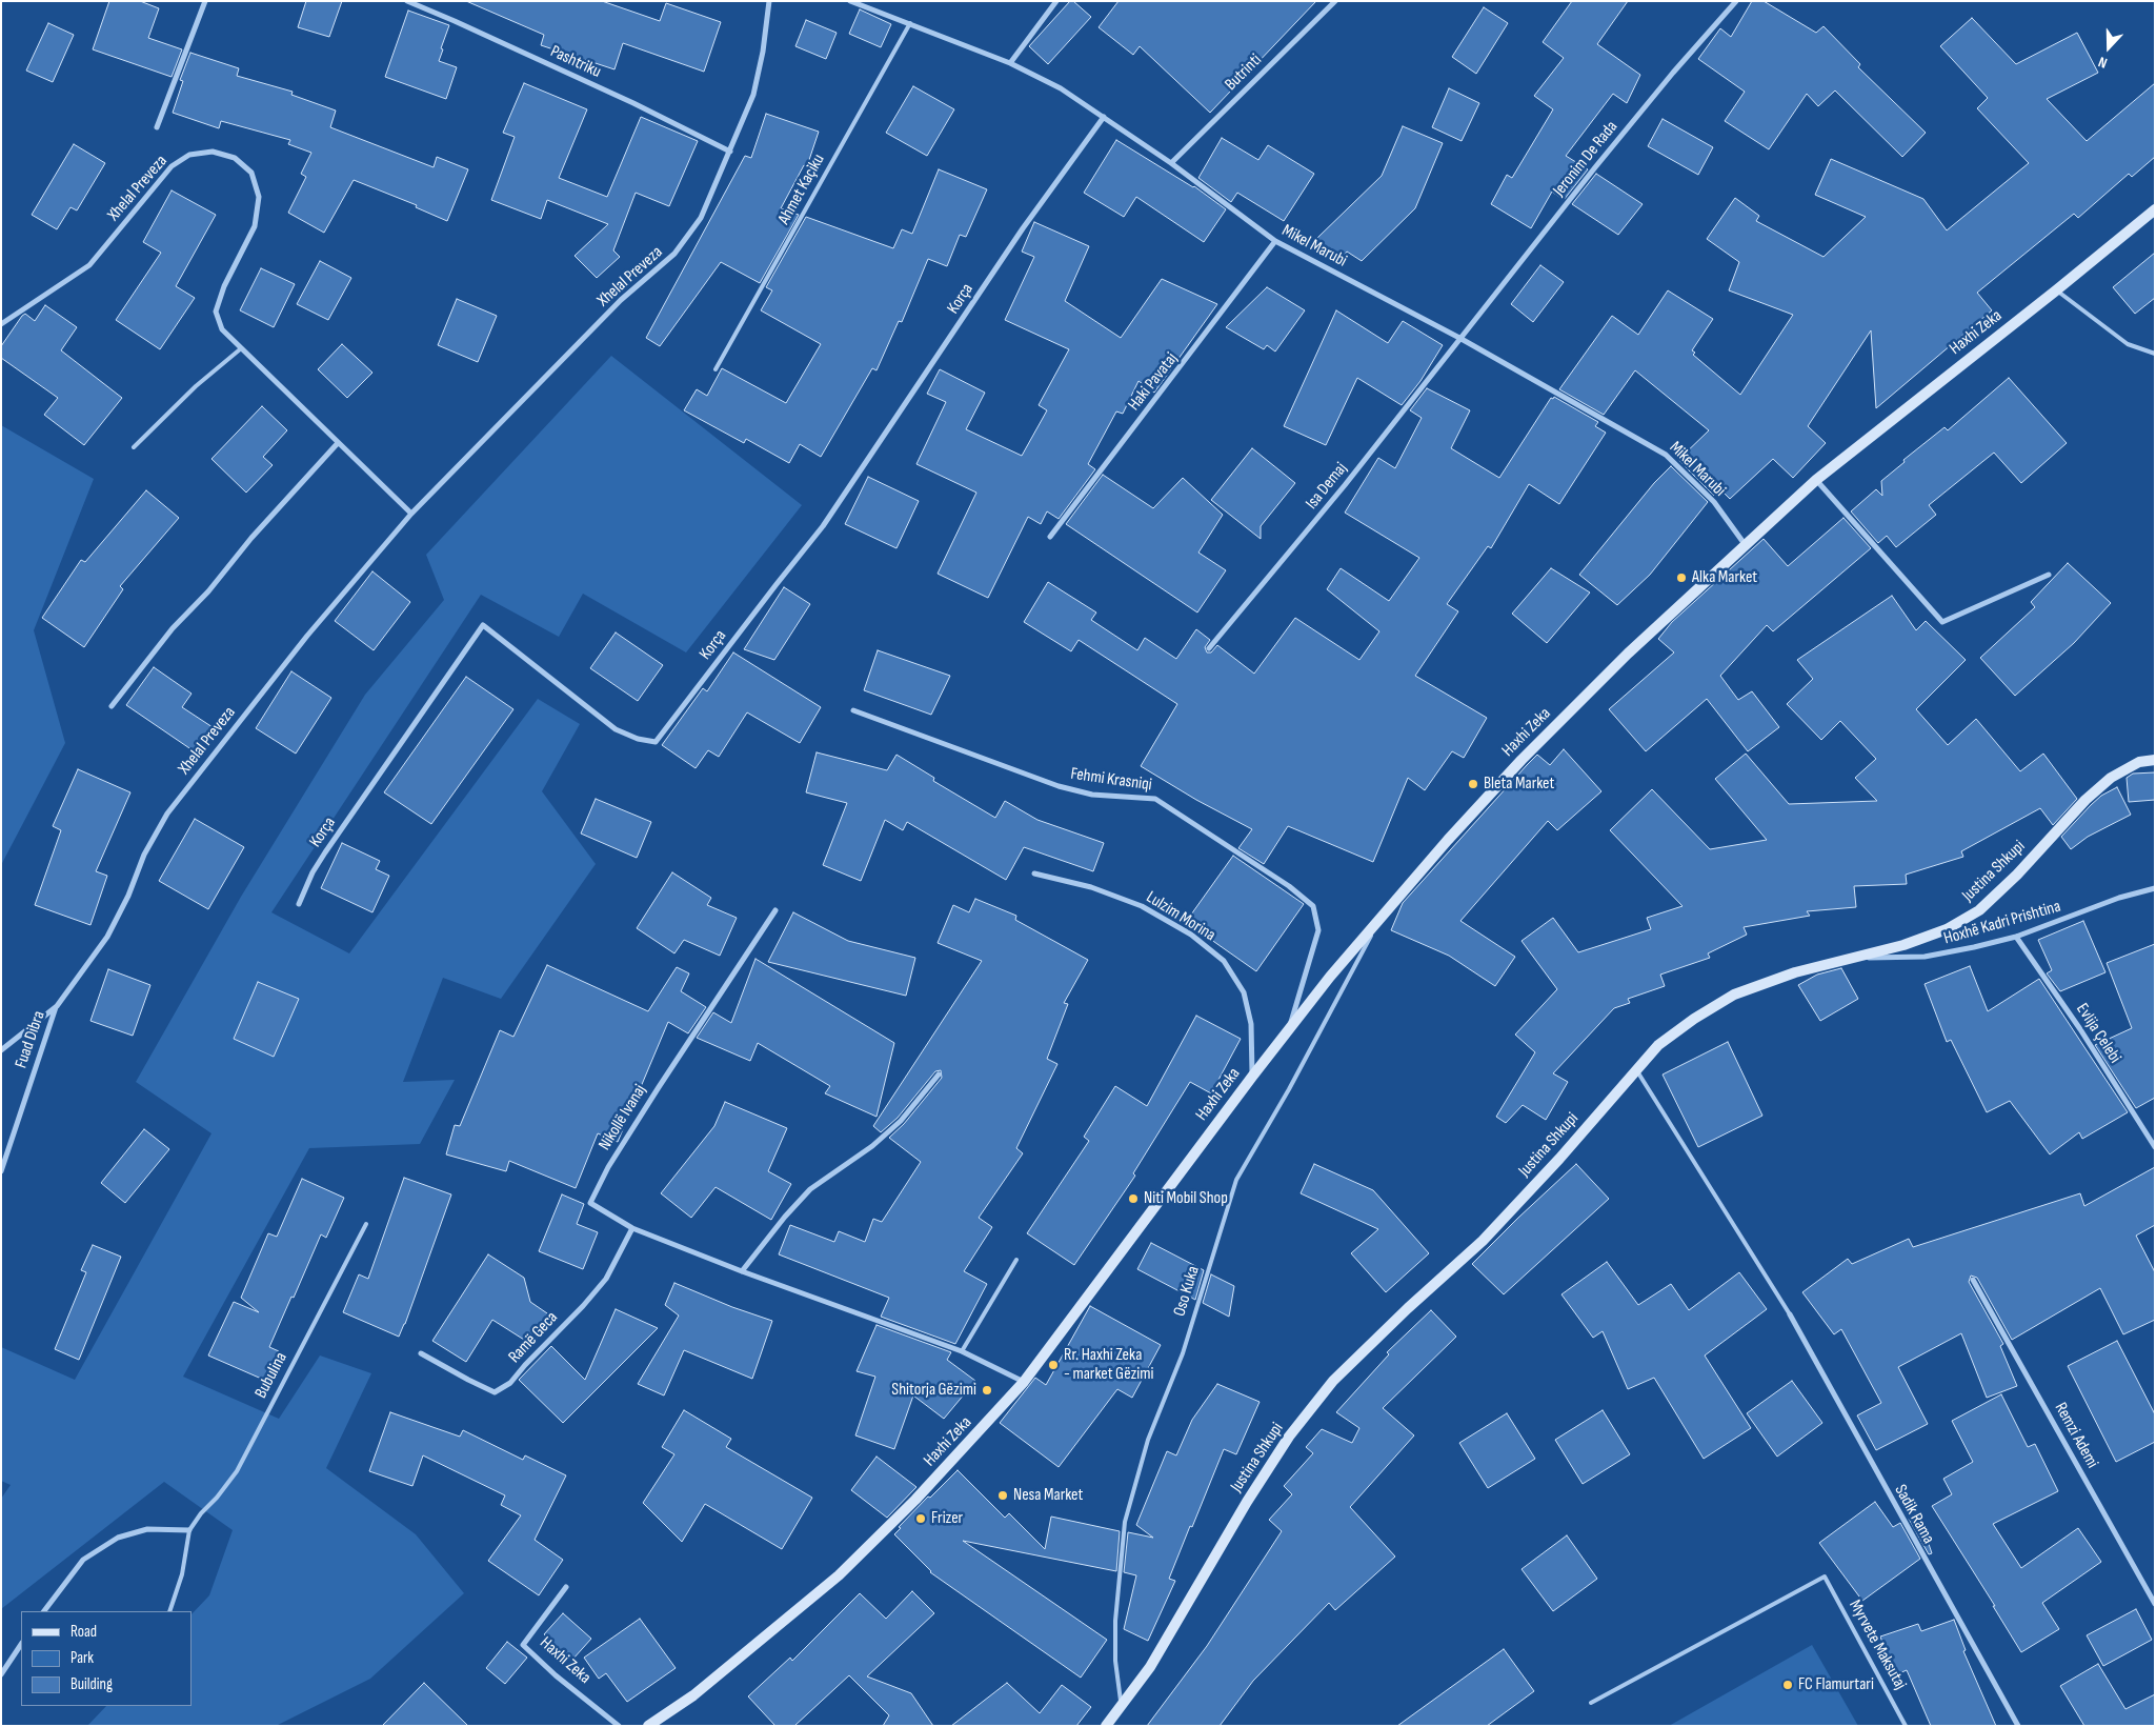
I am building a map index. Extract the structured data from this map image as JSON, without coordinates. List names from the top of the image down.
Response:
{
  "streets": {
    "street": [
      "Pashtriku",
      "Butrinti",
      "Jeronim De Rada",
      "Xhelal Preveza",
      "Mikel Marubi",
      "Korça",
      "Haxhi Zeka",
      "Haki Pavataj",
      "Isa Demaj",
      "Fehmi Krasniqi",
      "Justina Shkupi",
      "Lulzim Morina",
      "Hoxhë Kadri Prishtina",
      "Evlija Çelebi",
      "Fuad Dibra",
      "Nikollë Ivanaj",
      "Ramë Geca",
      "Remzi Ademi",
      "Sadik Rama"
    ],
    "lane": [
      "Ahmet Kaçiku",
      "Oso Kuka",
      "Bubulina",
      "Myrvete Maksutaj"
    ]
  },
  "crossings": [
    ["Pashtriku", "Xhelal Preveza"],
    ["Butrinti", "Mikel Marubi"],
    ["Jeronim De Rada", "Mikel Marubi"],
    ["Jeronim De Rada", "Isa Demaj"],
    ["Xhelal Preveza", "Fuad Dibra"],
    ["Ahmet Kaçiku", "Mikel Marubi"],
    ["Mikel Marubi", "Korça"],
    ["Mikel Marubi", "Haxhi Zeka"],
    ["Mikel Marubi", "Haki Pavataj"],
    ["Mikel Marubi", "Isa Demaj"],
    ["Haxhi Zeka", "Fehmi Krasniqi"],
    ["Haxhi Zeka", "Lulzim Morina"],
    ["Haxhi Zeka", "Nikollë Ivanaj"],
    ["Haxhi Zeka", "Oso Kuka"],
    ["Justina Shkupi", "Hoxhë Kadri Prishtina"],
    ["Justina Shkupi", "Oso Kuka"],
    ["Hoxhë Kadri Prishtina", "Evlija Çelebi"],
    ["Nikollë Ivanaj", "Ramë Geca"]
  ],
  "places": [
    "Alka Market",
    "Bleta Market",
    "Niti Mobil Shop",
    "Rr. Haxhi Zeka - market Gëzimi",
    "Shitorja Gëzimi",
    "Nesa Market",
    "Frizer",
    "FC Flamurtari"
  ],
  "legend": ["Road", "Park", "Building"],
  "north": "bottom"
}
